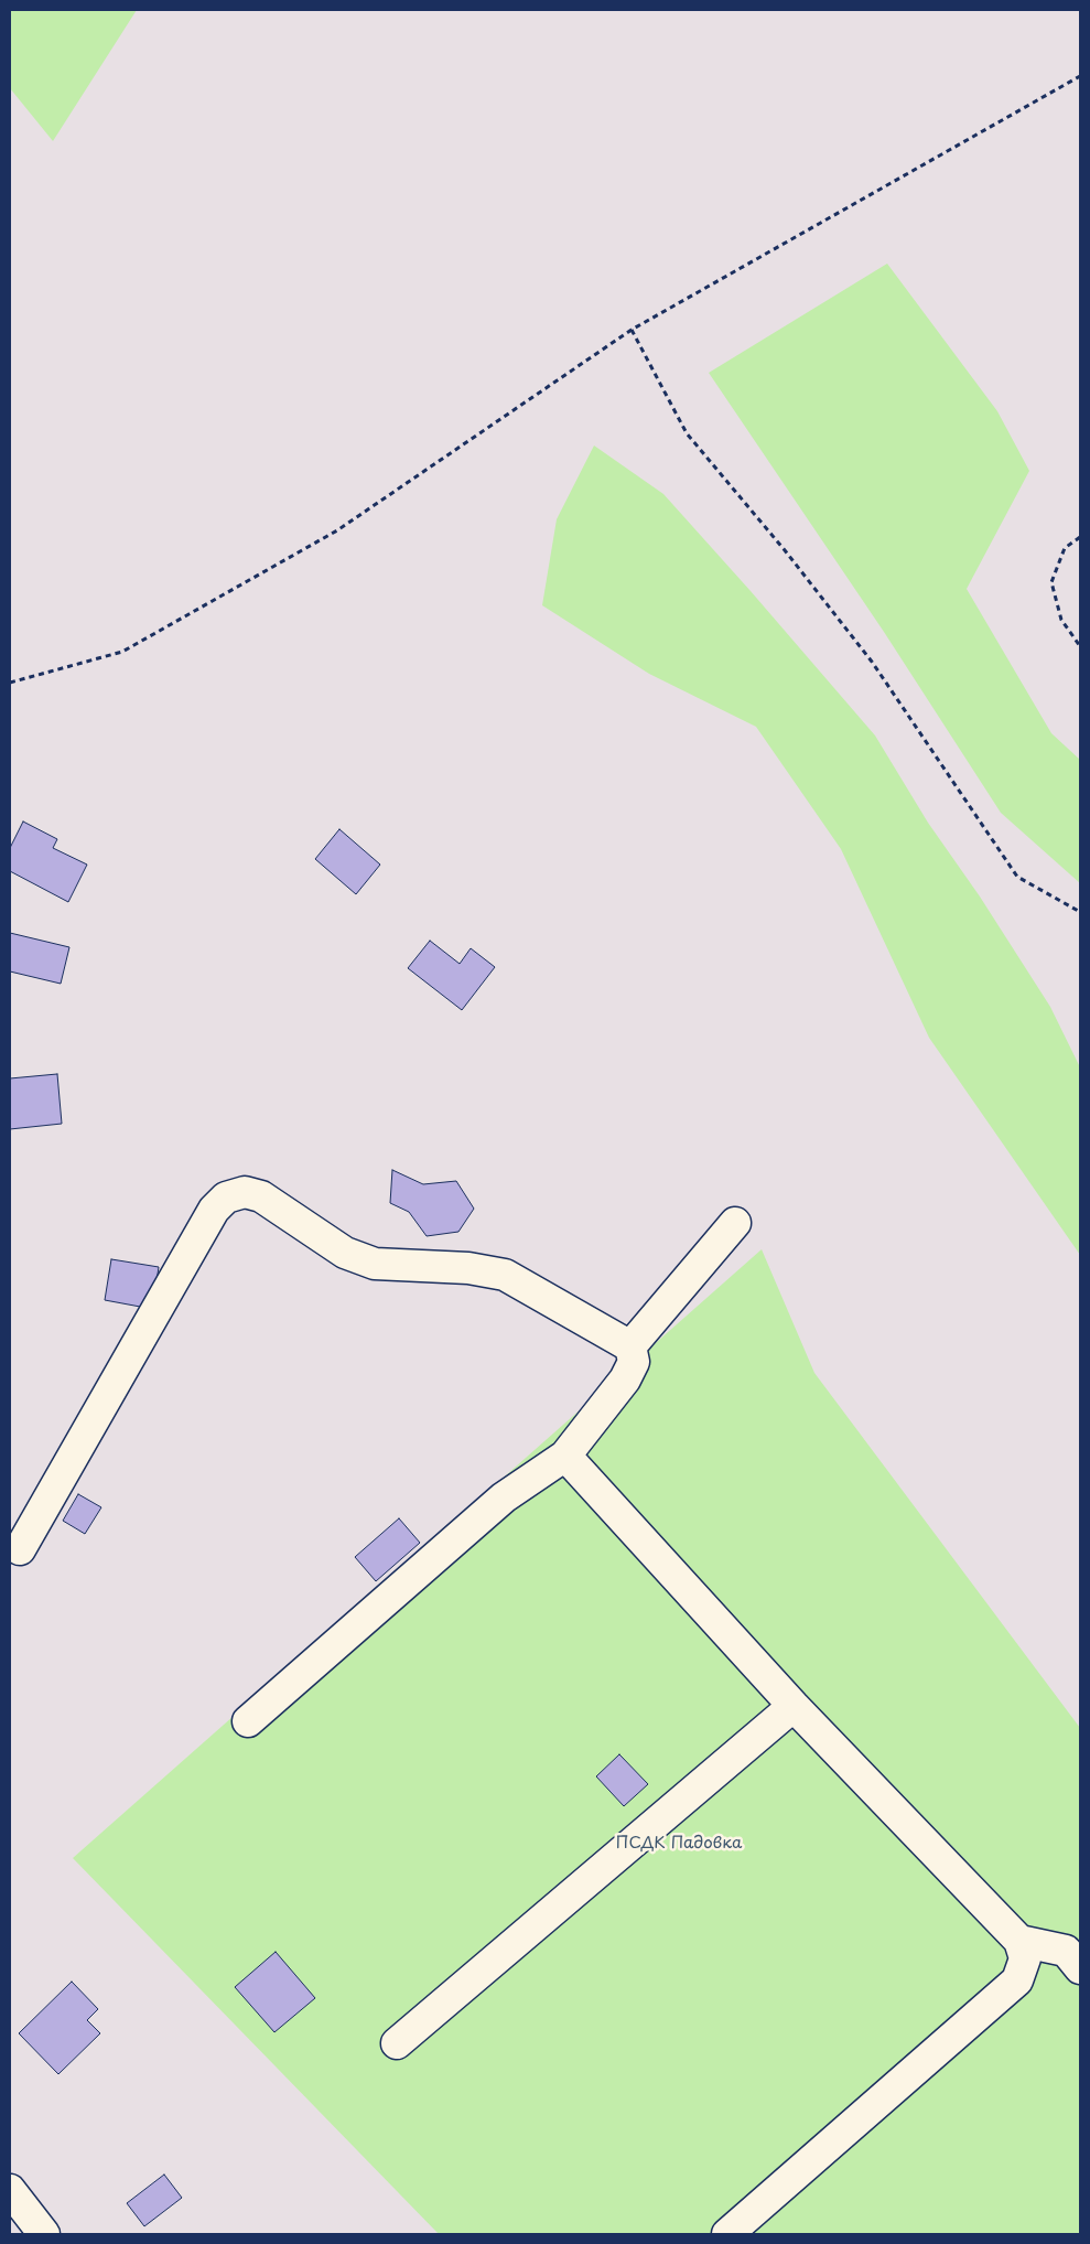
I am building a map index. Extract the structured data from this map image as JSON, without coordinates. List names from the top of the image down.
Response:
{
  "parks": ["ПСДК Падовка"]
}
